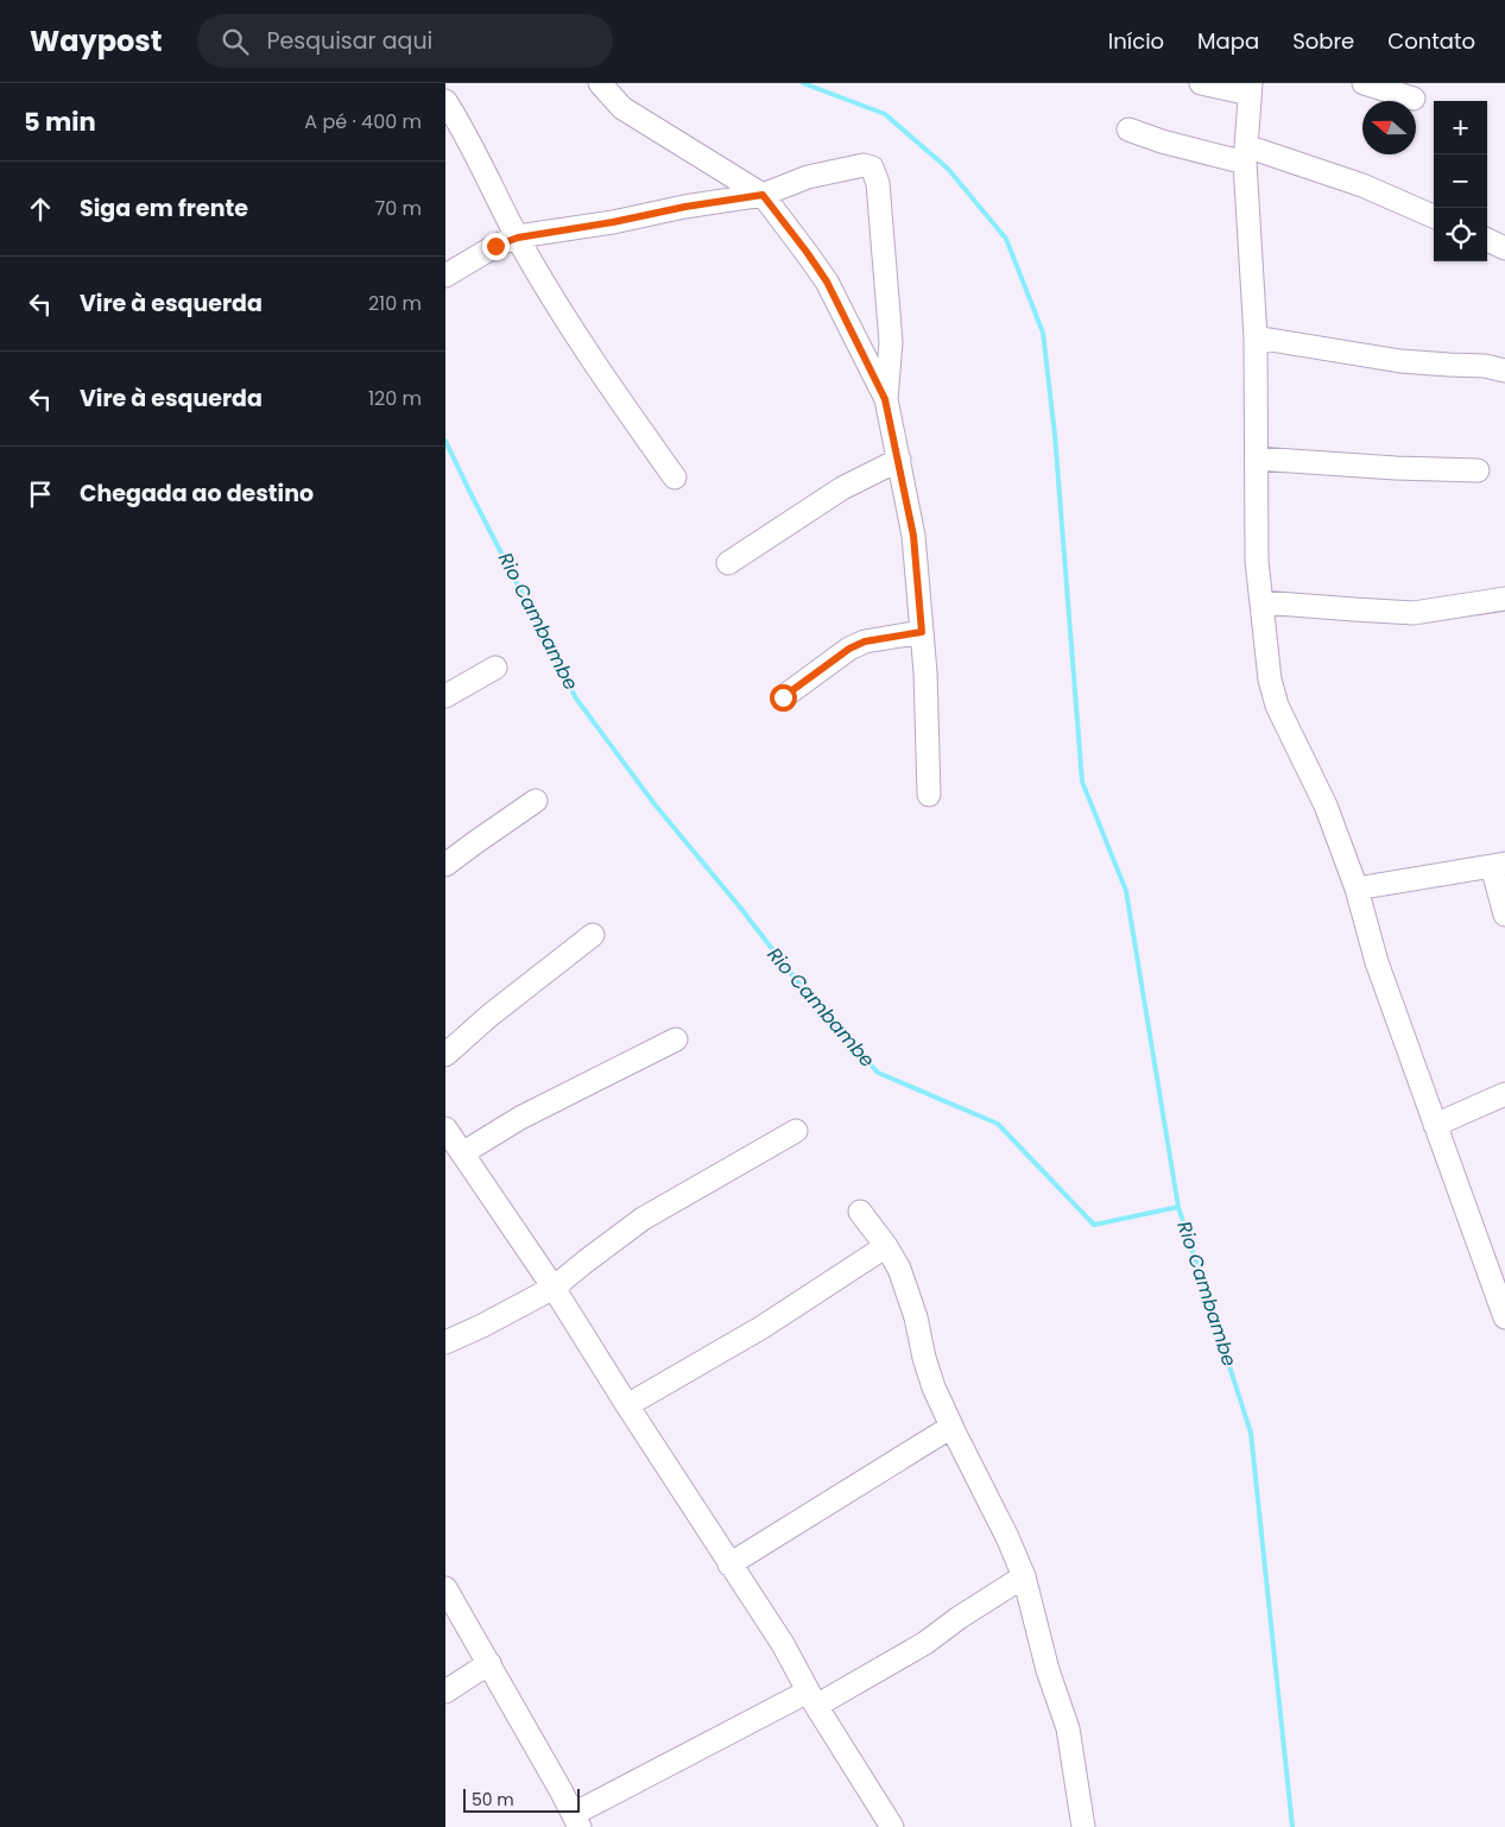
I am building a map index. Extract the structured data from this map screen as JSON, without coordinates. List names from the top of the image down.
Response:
{
  "water": ["Rio Cambambe"],
  "scale_bar": "50 m",
  "north": "left",
  "page": {
    "header": "Waypost",
    "search": "Pesquisar aqui",
    "nav": [
      "Início",
      "Mapa",
      "Sobre",
      "Contato"
    ],
    "heading": ["5 min", "A pé · 400 m"],
    "map_buttons": ["+", "−"],
    "list": [
      ["Siga em frente", "70 m"],
      ["Vire à esquerda", "210 m"],
      ["Vire à esquerda", "120 m"],
      "Chegada ao destino"
    ],
    "scale": "50 m"
  }
}
